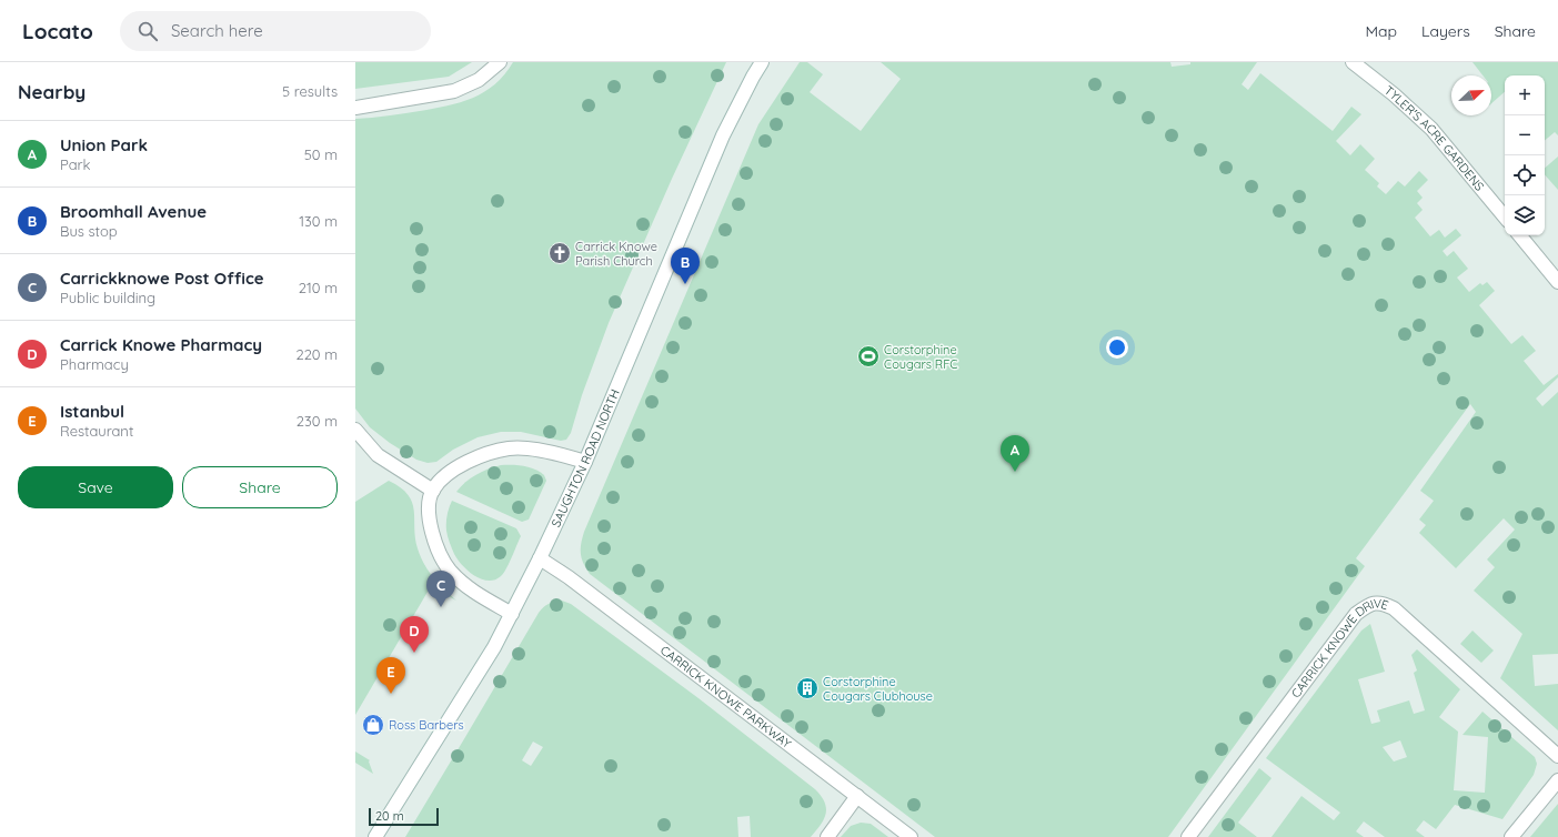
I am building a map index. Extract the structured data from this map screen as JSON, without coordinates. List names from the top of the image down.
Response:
{
  "streets": {
    "street": [
      "TYLER'S ACRE GARDENS",
      "SAUGHTON ROAD NORTH",
      "CARRICK KNOWE DRIVE",
      "CARRICK KNOWE PARKWAY"
    ]
  },
  "crossings": [
    ["SAUGHTON ROAD NORTH", "CARRICK KNOWE PARKWAY"]
  ],
  "places": {
    "church": ["Carrick Knowe Parish Church"],
    "sports": ["Corstorphine Cougars RFC"],
    "building": ["Corstorphine Cougars Clubhouse"],
    "shop": ["Ross Barbers"]
  },
  "scale_bar": "20 m",
  "north": "top right",
  "page": {
    "header": "Locato",
    "search": "Search here",
    "nav": ["Map", "Layers", "Share"],
    "heading": ["Nearby", "5 results"],
    "map_buttons": ["+", "−"],
    "list": [
      {
        "mark": "A",
        "name": "Union Park",
        "note": "Park",
        "value": "50 m"
      },
      {
        "mark": "B",
        "name": "Broomhall Avenue",
        "note": "Bus stop",
        "value": "130 m"
      },
      {
        "mark": "C",
        "name": "Carrickknowe Post Office",
        "note": "Public building",
        "value": "210 m"
      },
      {
        "mark": "D",
        "name": "Carrick Knowe Pharmacy",
        "note": "Pharmacy",
        "value": "220 m"
      },
      {
        "mark": "E",
        "name": "Istanbul",
        "note": "Restaurant",
        "value": "230 m"
      }
    ],
    "pins": [
      "B",
      "A",
      "C",
      "D",
      "E"
    ],
    "buttons": ["Save", "Share"],
    "scale": "20 m"
  }
}
